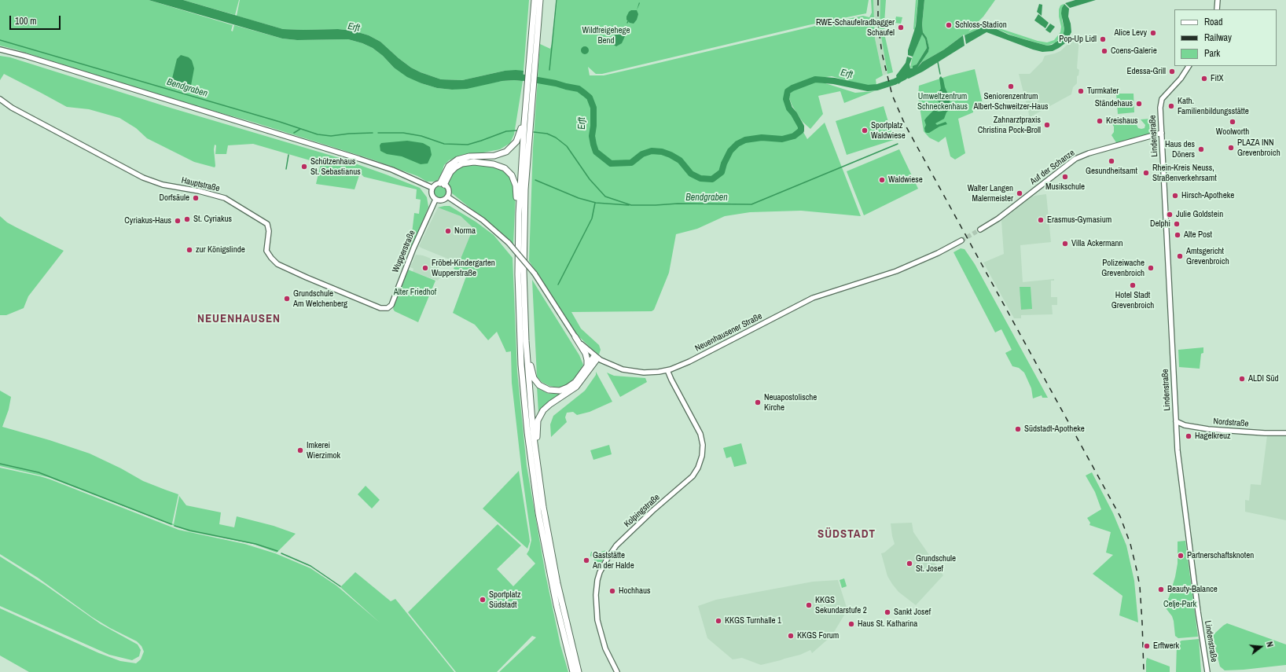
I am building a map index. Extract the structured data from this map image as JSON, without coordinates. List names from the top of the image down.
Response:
{
  "streets": {
    "main road": [
      "Lindenstraße",
      "Auf der Schanze",
      "Hauptstraße",
      "Wupperstraße",
      "Neuenhausener Straße",
      "Nordstraße",
      "Kolpingstraße"
    ]
  },
  "crossings": [
    ["Lindenstraße", "Auf der Schanze"],
    ["Lindenstraße", "Nordstraße"],
    ["Hauptstraße", "Wupperstraße"],
    ["Wupperstraße", "Neuenhausener Straße"],
    ["Neuenhausener Straße", "Kolpingstraße"]
  ],
  "districts": ["NEUENHAUSEN", "SÜDSTADT"],
  "water": ["Erft", "Bendgraben"],
  "parks": [
    "Wildfreigehege Bend",
    "Umweltzentrum Schneckenhaus",
    "Alter Friedhof",
    "Celje-Park"
  ],
  "places": [
    "Schloss-Stadion",
    "RWE-Schaufelradbagger Schaufel",
    "Alice Levy",
    "Pop-Up Lidl",
    "Coens-Galerie",
    "Edessa-Grill",
    "FitX",
    "Seniorenzentrum Albert-Schweitzer-Haus",
    "Turmkater",
    "Ständehaus",
    "Kath. Familienbildungsstätte",
    "Kreishaus",
    "Woolworth",
    "Zahnarztpraxis Christina Pock-Broll",
    "Sportplatz Waldwiese",
    "PLAZA INN Grevenbroich",
    "Haus des Döners",
    "Gesundheitsamt",
    "Schützenhaus St. Sebastianus",
    "Rhein-Kreis Neuss, Straßenverkehrsamt",
    "Musikschule",
    "Waldwiese",
    "Walter Langen Malermeister",
    "Hirsch-Apotheke",
    "Dorfsäule",
    "Julie Goldstein",
    "St. Cyriakus",
    "Erasmus-Gymasium",
    "Cyriakus-Haus",
    "Delphi",
    "Norma",
    "Alte Post",
    "Villa Ackermann",
    "zur Königslinde",
    "Amtsgericht Grevenbroich",
    "Fröbel-Kindergarten Wupperstraße",
    "Polizeiwache Grevenbroich",
    "Hotel Stadt Grevenbroich",
    "Grundschule Am Welchenberg",
    "ALDI Süd",
    "Neuapostolische Kirche",
    "Südstadt-Apotheke",
    "Hagelkreuz",
    "Imkerei Wierzimok",
    "Partnerschaftsknoten",
    "Gaststätte An der Halde",
    "Grundschule St. Josef",
    "Beauty-Balance",
    "Hochhaus",
    "Sportplatz Südstadt",
    "KKGS Sekundarstufe 2",
    "Sankt Josef",
    "KKGS Turnhalle 1",
    "Haus St. Katharina",
    "KKGS Forum",
    "Erftwerk"
  ],
  "legend": ["Road", "Railway", "Park"],
  "scale_bar": "100 m",
  "north": "right"
}
